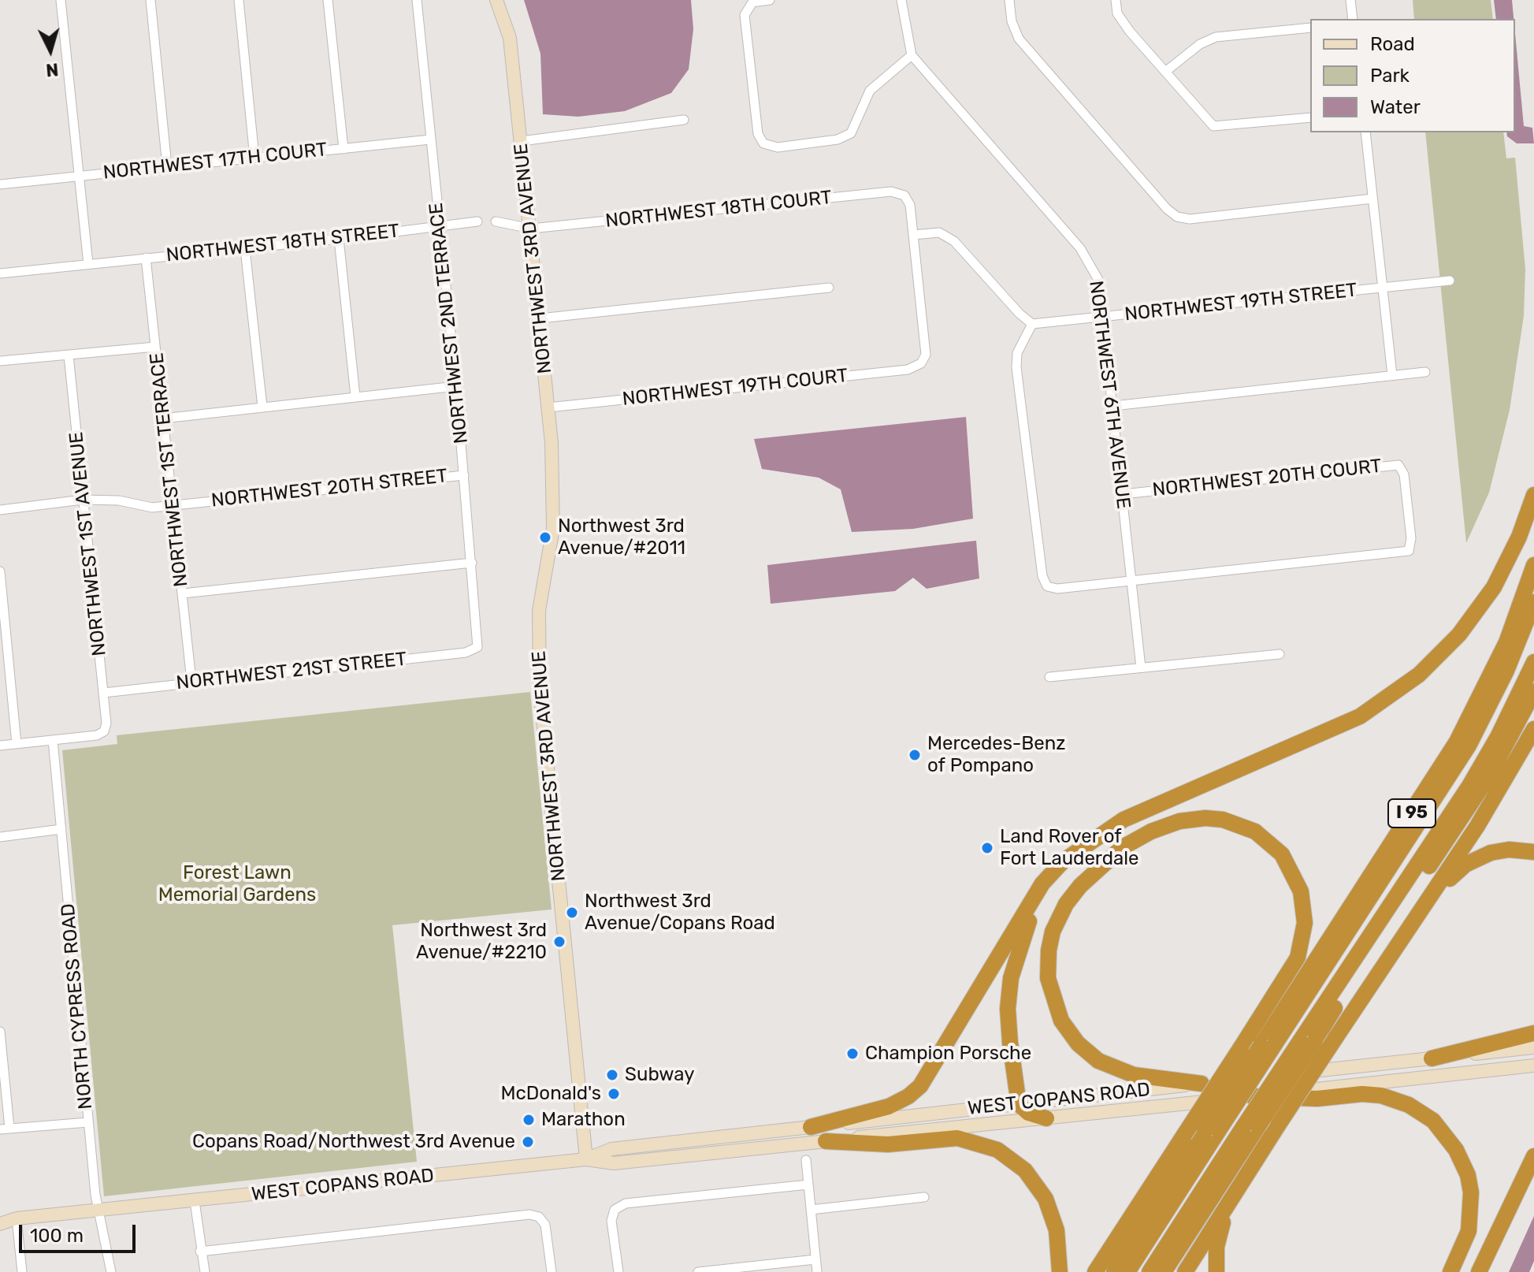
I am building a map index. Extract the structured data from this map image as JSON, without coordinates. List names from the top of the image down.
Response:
{
  "streets": {
    "highway": ["I 95"],
    "main road": ["NORTHWEST 3RD AVENUE", "WEST COPANS ROAD"],
    "street": [
      "NORTHWEST 17TH COURT",
      "NORTHWEST 18TH COURT",
      "NORTHWEST 18TH STREET",
      "NORTHWEST 19TH STREET",
      "NORTHWEST 2ND TERRACE",
      "NORTHWEST 19TH COURT",
      "NORTHWEST 6TH AVENUE",
      "NORTHWEST 1ST TERRACE",
      "NORTHWEST 20TH COURT",
      "NORTHWEST 20TH STREET",
      "NORTHWEST 1ST AVENUE",
      "NORTHWEST 21ST STREET",
      "NORTH CYPRESS ROAD"
    ]
  },
  "crossings": [
    ["NORTHWEST 17TH COURT", "NORTHWEST 2ND TERRACE"],
    ["NORTHWEST 18TH COURT", "NORTHWEST 3RD AVENUE"],
    ["NORTHWEST 18TH COURT", "NORTHWEST 19TH COURT"],
    ["NORTHWEST 18TH STREET", "NORTHWEST 2ND TERRACE"],
    ["NORTHWEST 18TH STREET", "NORTHWEST 1ST TERRACE"],
    ["NORTHWEST 3RD AVENUE", "NORTHWEST 19TH COURT"],
    ["NORTHWEST 3RD AVENUE", "WEST COPANS ROAD"],
    ["NORTHWEST 19TH STREET", "NORTHWEST 6TH AVENUE"],
    ["NORTHWEST 2ND TERRACE", "NORTHWEST 20TH STREET"],
    ["NORTHWEST 2ND TERRACE", "NORTHWEST 21ST STREET"],
    ["NORTHWEST 6TH AVENUE", "NORTHWEST 20TH COURT"],
    ["NORTHWEST 1ST TERRACE", "NORTHWEST 20TH STREET"],
    ["NORTHWEST 1ST TERRACE", "NORTHWEST 21ST STREET"],
    ["NORTHWEST 20TH STREET", "NORTHWEST 1ST AVENUE"],
    ["NORTHWEST 1ST AVENUE", "NORTHWEST 21ST STREET"],
    ["NORTHWEST 1ST AVENUE", "NORTH CYPRESS ROAD"],
    ["NORTH CYPRESS ROAD", "WEST COPANS ROAD"]
  ],
  "parks": ["Forest Lawn Memorial Gardens"],
  "places": [
    "Northwest 3rd Avenue/#2011",
    "Mercedes-Benz of Pompano",
    "Land Rover of Fort Lauderdale",
    "Northwest 3rd Avenue/Copans Road",
    "Northwest 3rd Avenue/#2210",
    "Champion Porsche",
    "Subway",
    "McDonald's",
    "Marathon",
    "Copans Road/Northwest 3rd Avenue"
  ],
  "legend": ["Road", "Park", "Water"],
  "scale_bar": "100 m",
  "north": "bottom"
}
